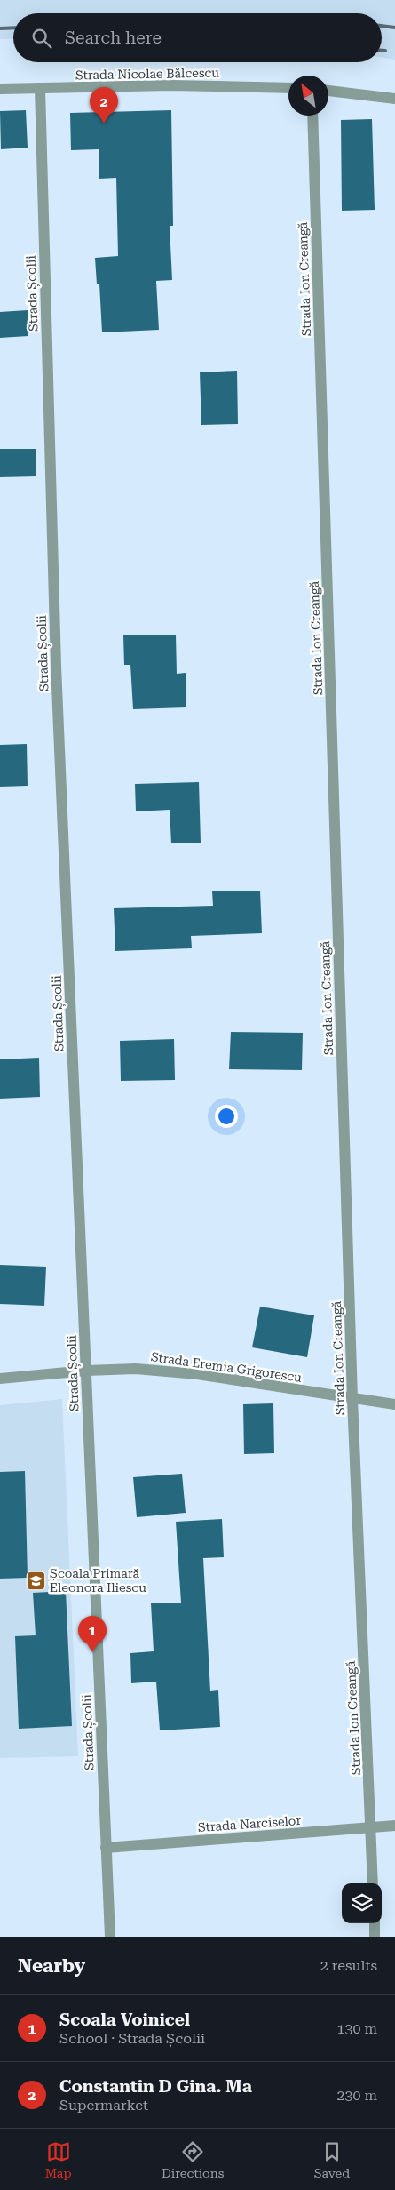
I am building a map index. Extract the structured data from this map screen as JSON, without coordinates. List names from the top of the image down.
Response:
{
  "streets": {
    "street": [
      "Strada Nicolae Bălcescu",
      "Strada Ion Creangă",
      "Strada Școlii",
      "Strada Eremia Grigorescu",
      "Strada Narciselor"
    ]
  },
  "crossings": [
    ["Strada Nicolae Bălcescu", "Strada Școlii"],
    ["Strada Ion Creangă", "Strada Eremia Grigorescu"],
    ["Strada Ion Creangă", "Strada Narciselor"],
    ["Strada Școlii", "Strada Eremia Grigorescu"],
    ["Strada Școlii", "Strada Narciselor"]
  ],
  "places": {
    "school or university": ["Școala Primară Eleonora Iliescu"]
  },
  "north": "top left",
  "page": {
    "search": "Search here",
    "pins": ["2", "1"],
    "heading": ["Nearby", "2 results"],
    "list": [
      {
        "mark": "1",
        "name": "Scoala Voinicel",
        "note": "School · Strada Școlii",
        "value": "130 m"
      },
      {
        "mark": "2",
        "name": "Constantin D Gina. Ma",
        "note": "Supermarket",
        "value": "230 m"
      }
    ],
    "nav": ["Map", "Directions", "Saved"]
  }
}
